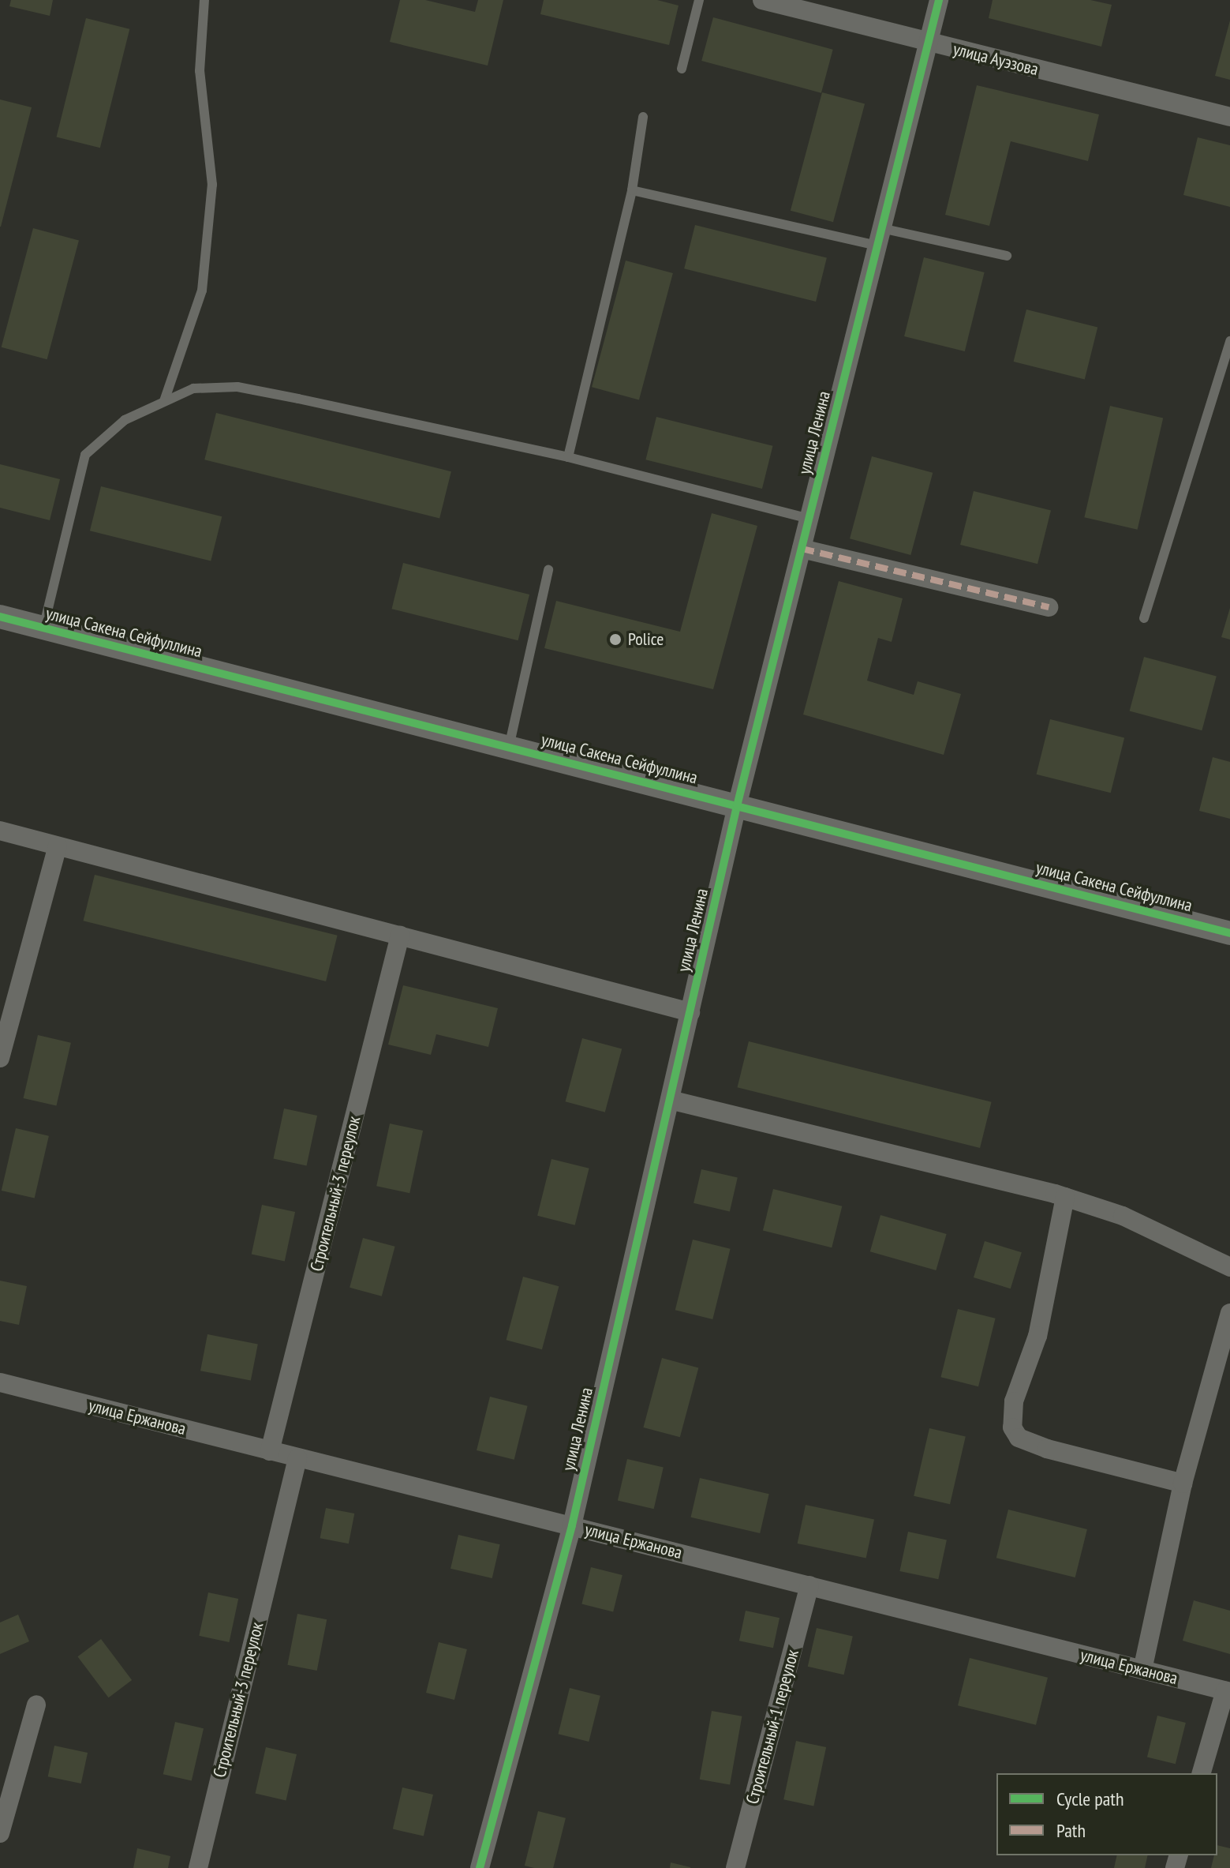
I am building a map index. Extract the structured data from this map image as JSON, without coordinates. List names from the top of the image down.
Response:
{
  "streets": {
    "street": [
      "улица Ауэзова",
      "улица Ленина",
      "улица Сакена Сейфуллина",
      "Строительный-3 переулок",
      "улица Ержанова",
      "Строительный-1 переулок"
    ]
  },
  "crossings": [
    ["улица Ауэзова", "улица Ленина"],
    ["улица Ленина", "улица Сакена Сейфуллина"],
    ["улица Ленина", "улица Ержанова"],
    ["Строительный-3 переулок", "улица Ержанова"],
    ["улица Ержанова", "Строительный-1 переулок"]
  ],
  "places": ["Police"],
  "legend": ["Cycle path", "Path"]
}
